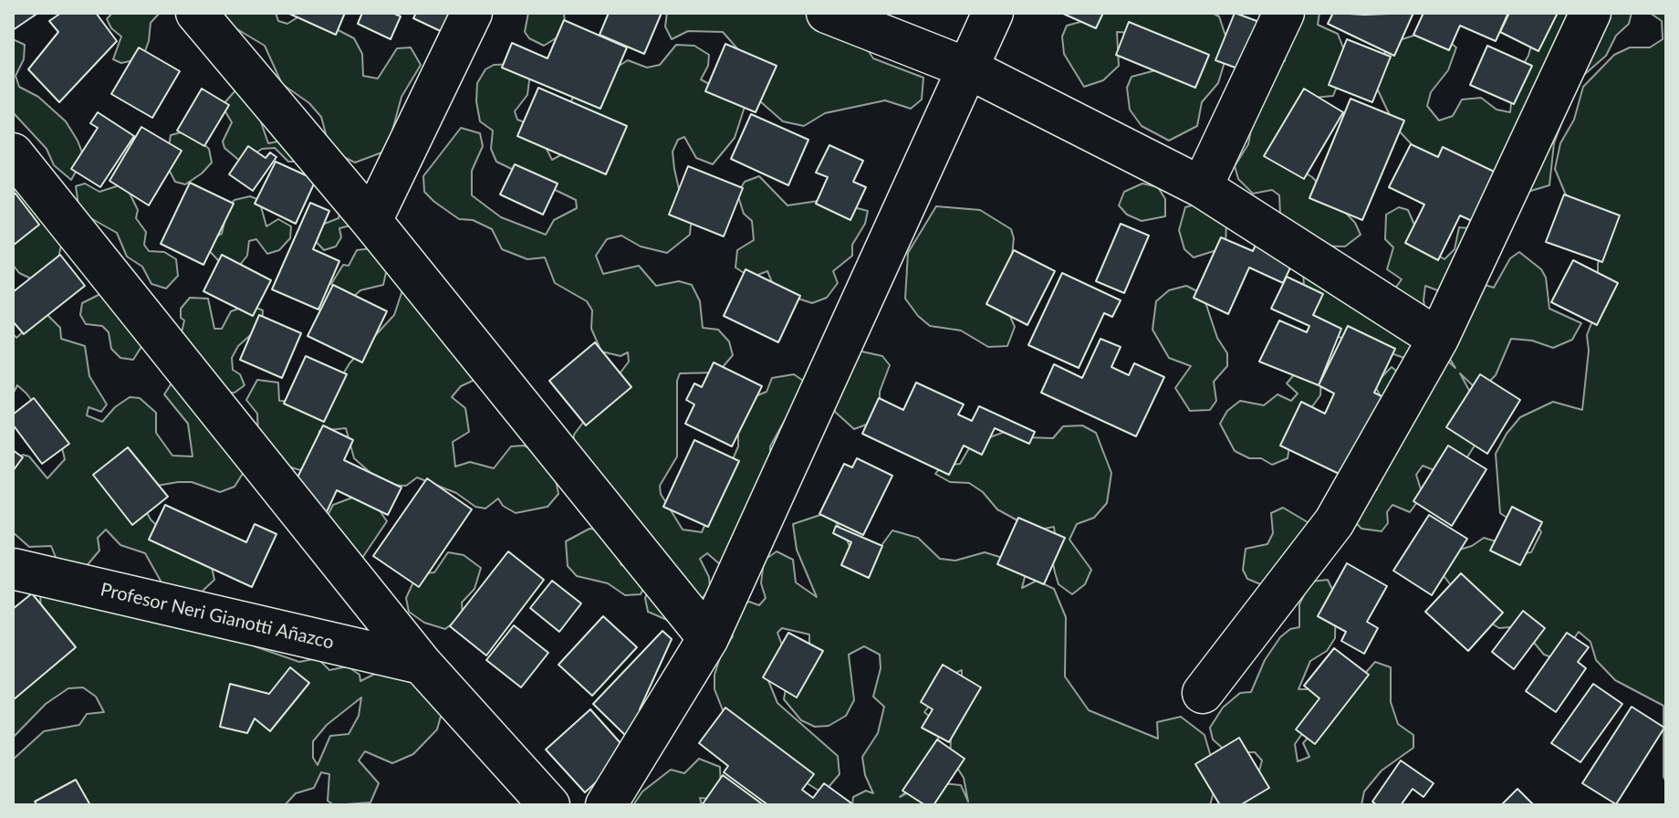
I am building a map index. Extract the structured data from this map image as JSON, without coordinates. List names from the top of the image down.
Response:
{
  "streets": {
    "street": ["Profesor Neri Gianotti Añazco"]
  }
}
